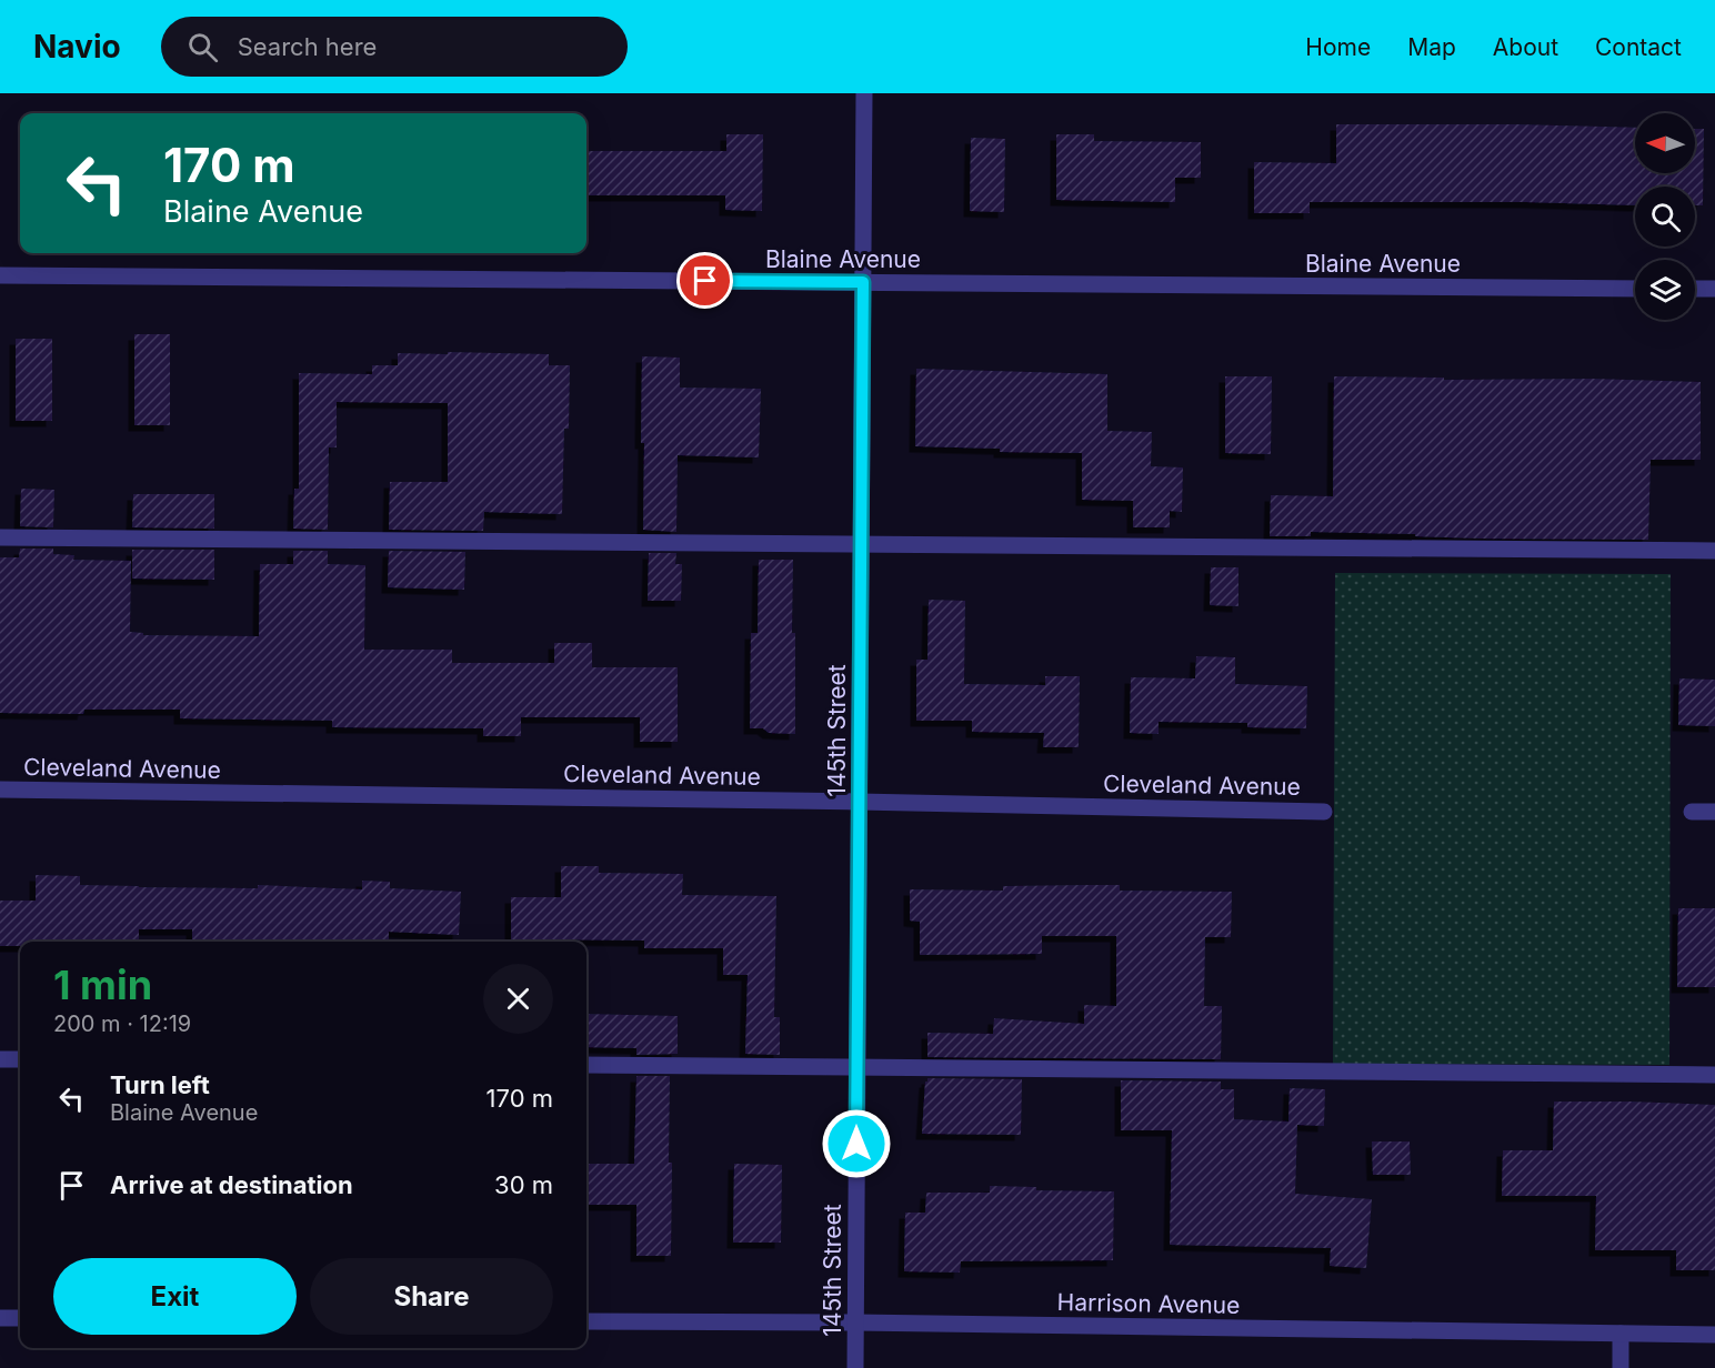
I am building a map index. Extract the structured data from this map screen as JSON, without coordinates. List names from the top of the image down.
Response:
{
  "streets": {
    "street": [
      "Blaine Avenue",
      "145th Street",
      "Cleveland Avenue",
      "Harrison Avenue"
    ]
  },
  "crossings": [
    ["Blaine Avenue", "145th Street"],
    ["145th Street", "Cleveland Avenue"],
    ["145th Street", "Harrison Avenue"]
  ],
  "north": "left",
  "page": {
    "header": "Navio",
    "search": "Search here",
    "nav": [
      "Home",
      "Map",
      "About",
      "Contact"
    ],
    "turn": ["170 m", "Blaine Avenue"],
    "heading": ["1 min", "200 m · 12:19"],
    "list": [
      {
        "name": "Turn left",
        "note": "Blaine Avenue",
        "value": "170 m"
      },
      {
        "name": "Arrive at destination",
        "value": "30 m"
      }
    ],
    "buttons": ["Exit", "Share"]
  }
}
